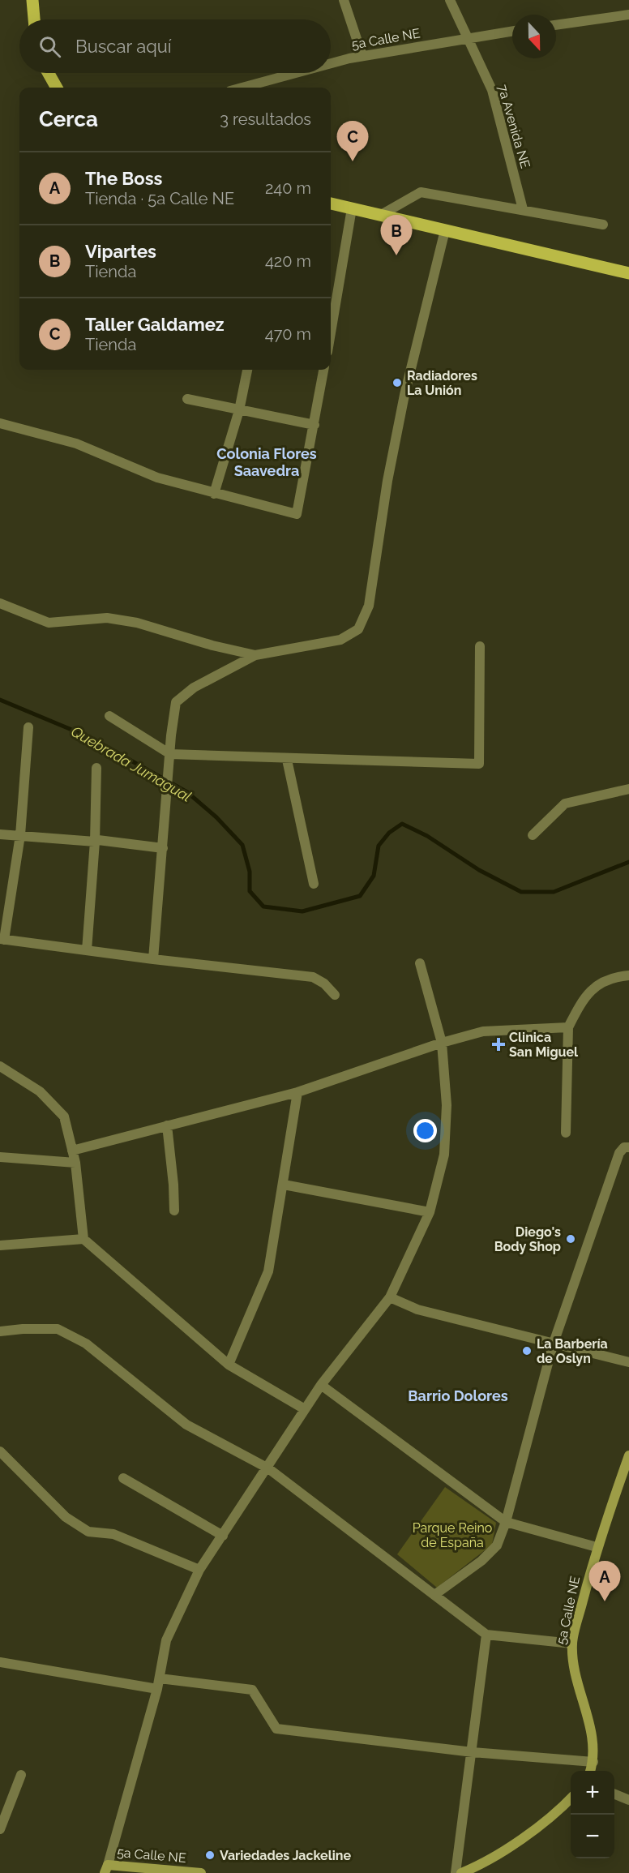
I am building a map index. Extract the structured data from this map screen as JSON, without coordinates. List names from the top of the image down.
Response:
{
  "streets": {
    "street": ["5a Calle NE", "7a Avenida NE"]
  },
  "crossings": [
    ["5a Calle NE", "7a Avenida NE"]
  ],
  "districts": ["Colonia Flores Saavedra", "Barrio Dolores"],
  "water": ["Quebrada Jumagual"],
  "parks": ["Parque Reino de España"],
  "places": {
    "other": [
      "Radiadores La Unión",
      "Diego's Body Shop",
      "La Barbería de Oslyn",
      "Variedades Jackeline"
    ],
    "health": ["Clinica San Miguel"]
  },
  "north": "bottom",
  "page": {
    "search": "Buscar aquí",
    "heading": ["Cerca", "3 resultados"],
    "pins": ["C", "B", "A"],
    "list": [
      {
        "mark": "A",
        "name": "The Boss",
        "note": "Tienda · 5a Calle NE",
        "value": "240 m"
      },
      {
        "mark": "B",
        "name": "Vipartes",
        "note": "Tienda",
        "value": "420 m"
      },
      {
        "mark": "C",
        "name": "Taller Galdamez",
        "note": "Tienda",
        "value": "470 m"
      }
    ],
    "map_buttons": ["+", "−"]
  }
}
